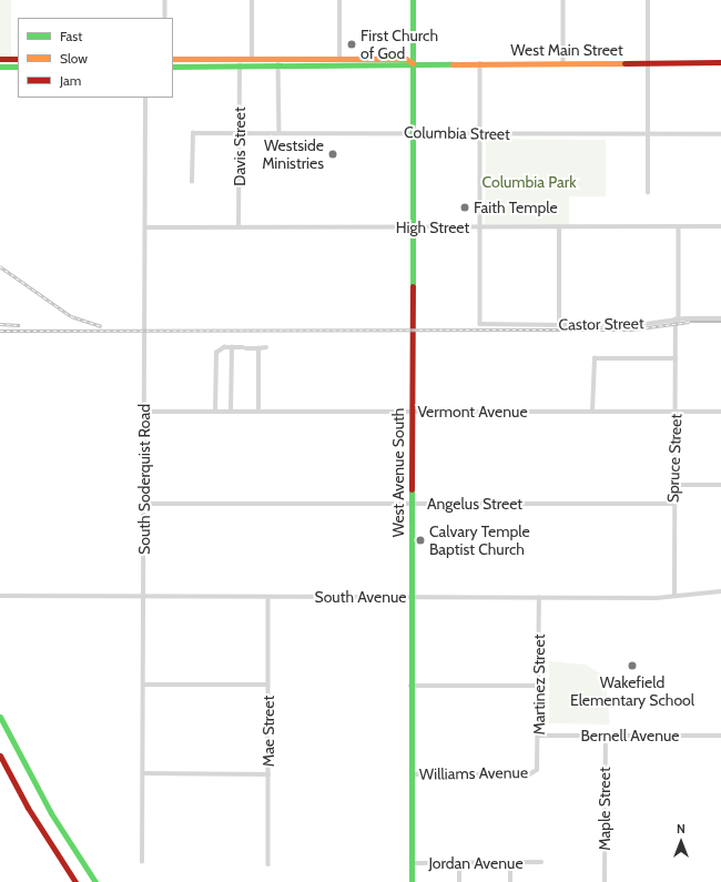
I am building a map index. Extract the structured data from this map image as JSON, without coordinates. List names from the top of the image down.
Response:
{
  "streets": {
    "main road": ["West Main Street", "West Avenue South"],
    "street": [
      "Columbia Street",
      "Davis Street",
      "High Street",
      "Castor Street",
      "Vermont Avenue",
      "Spruce Street",
      "South Soderquist Road",
      "Angelus Street",
      "South Avenue",
      "Martinez Street",
      "Mae Street",
      "Bernell Avenue",
      "Williams Avenue",
      "Maple Street",
      "Jordan Avenue"
    ]
  },
  "crossings": [
    ["West Main Street", "Davis Street"],
    ["West Main Street", "West Avenue South"],
    ["Columbia Street", "Davis Street"],
    ["Columbia Street", "West Avenue South"],
    ["Davis Street", "High Street"],
    ["High Street", "Castor Street"],
    ["High Street", "Spruce Street"],
    ["High Street", "West Avenue South"],
    ["High Street", "South Soderquist Road"],
    ["Castor Street", "Spruce Street"],
    ["Vermont Avenue", "Spruce Street"],
    ["Vermont Avenue", "West Avenue South"],
    ["Vermont Avenue", "South Soderquist Road"],
    ["Spruce Street", "Angelus Street"],
    ["Spruce Street", "South Avenue"],
    ["West Avenue South", "Angelus Street"],
    ["West Avenue South", "South Avenue"],
    ["West Avenue South", "Williams Avenue"],
    ["West Avenue South", "Jordan Avenue"],
    ["South Soderquist Road", "Angelus Street"],
    ["South Soderquist Road", "South Avenue"],
    ["South Avenue", "Martinez Street"],
    ["South Avenue", "Mae Street"],
    ["Martinez Street", "Bernell Avenue"],
    ["Martinez Street", "Williams Avenue"],
    ["Bernell Avenue", "Maple Street"]
  ],
  "parks": ["Columbia Park"],
  "places": [
    "First Church of God",
    "Westside Ministries",
    "Faith Temple",
    "Calvary Temple Baptist Church",
    "Wakefield Elementary School"
  ],
  "legend": ["Fast", "Slow", "Jam"],
  "north": "top"
}
